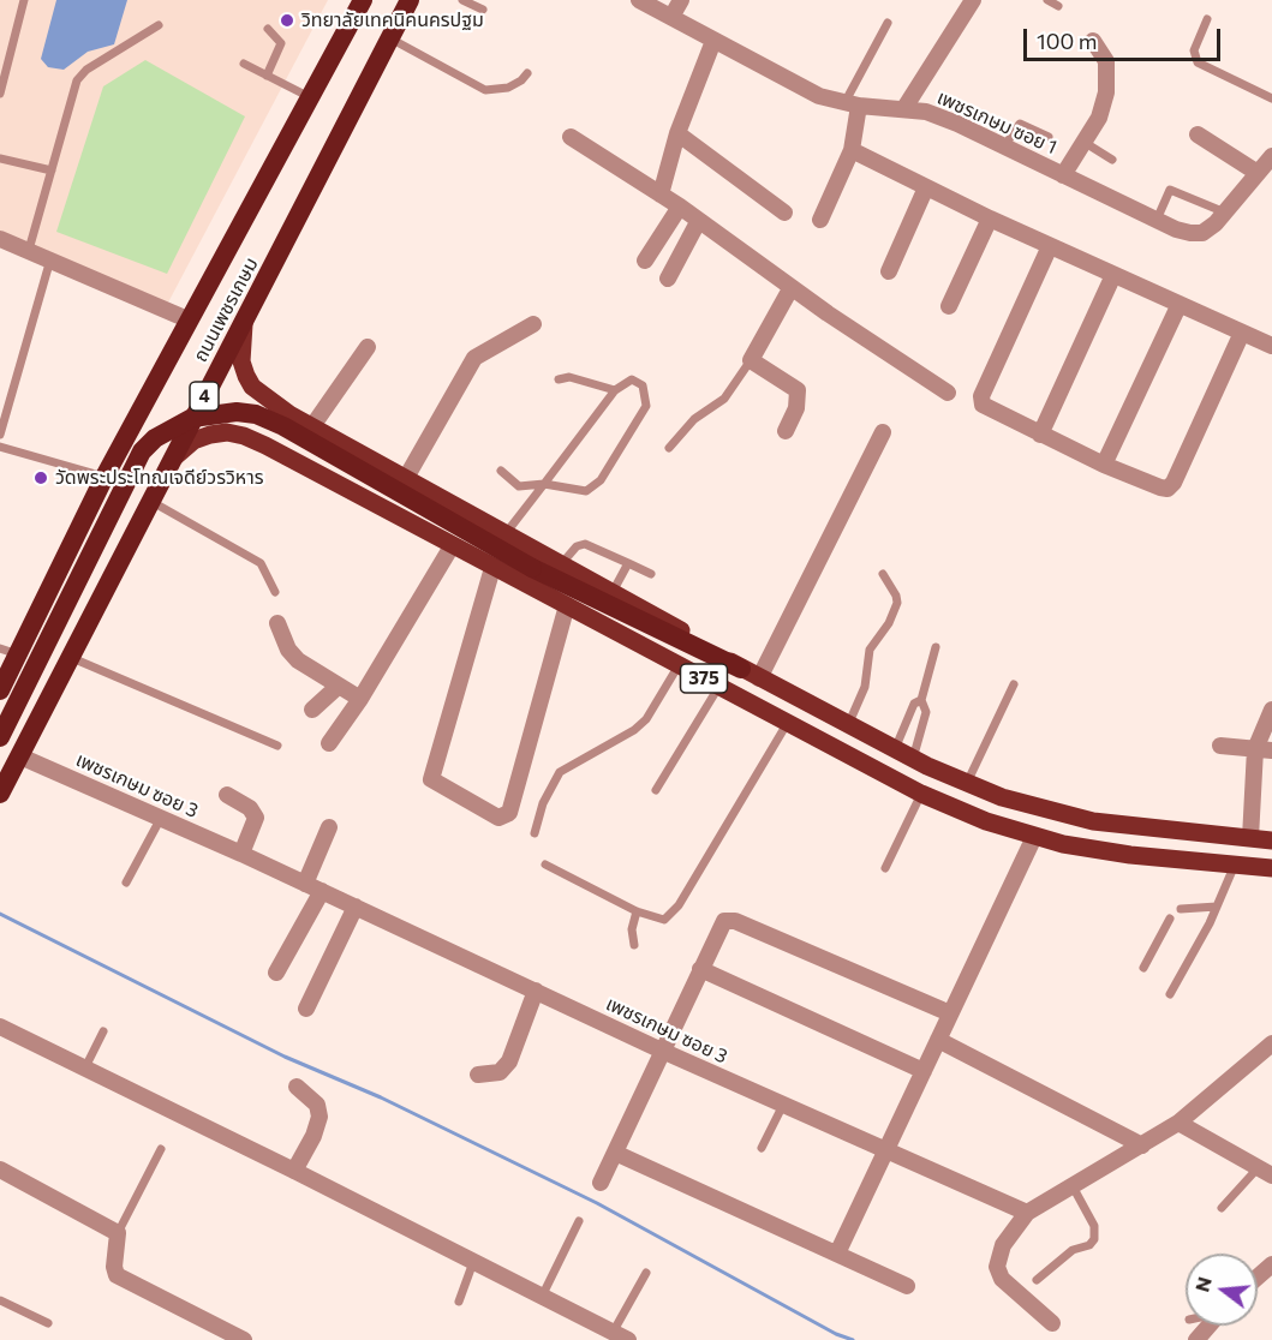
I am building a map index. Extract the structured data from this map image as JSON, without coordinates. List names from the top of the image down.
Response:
{
  "streets": {
    "highway": ["ถนนเพชรเกษม", "4"],
    "main road": ["375"],
    "street": ["เพชรเกษม ซอย 1", "เพชรเกษม ซอย 3"]
  },
  "crossings": [
    ["ถนนเพชรเกษม", "375"],
    ["ถนนเพชรเกษม", "เพชรเกษม ซอย 3"]
  ],
  "places": ["วิทยาลัยเทคนิคนครปฐม", "วัดพระประโทณเจดีย์วรวิหาร"],
  "scale_bar": "100 m",
  "north": "left"
}
